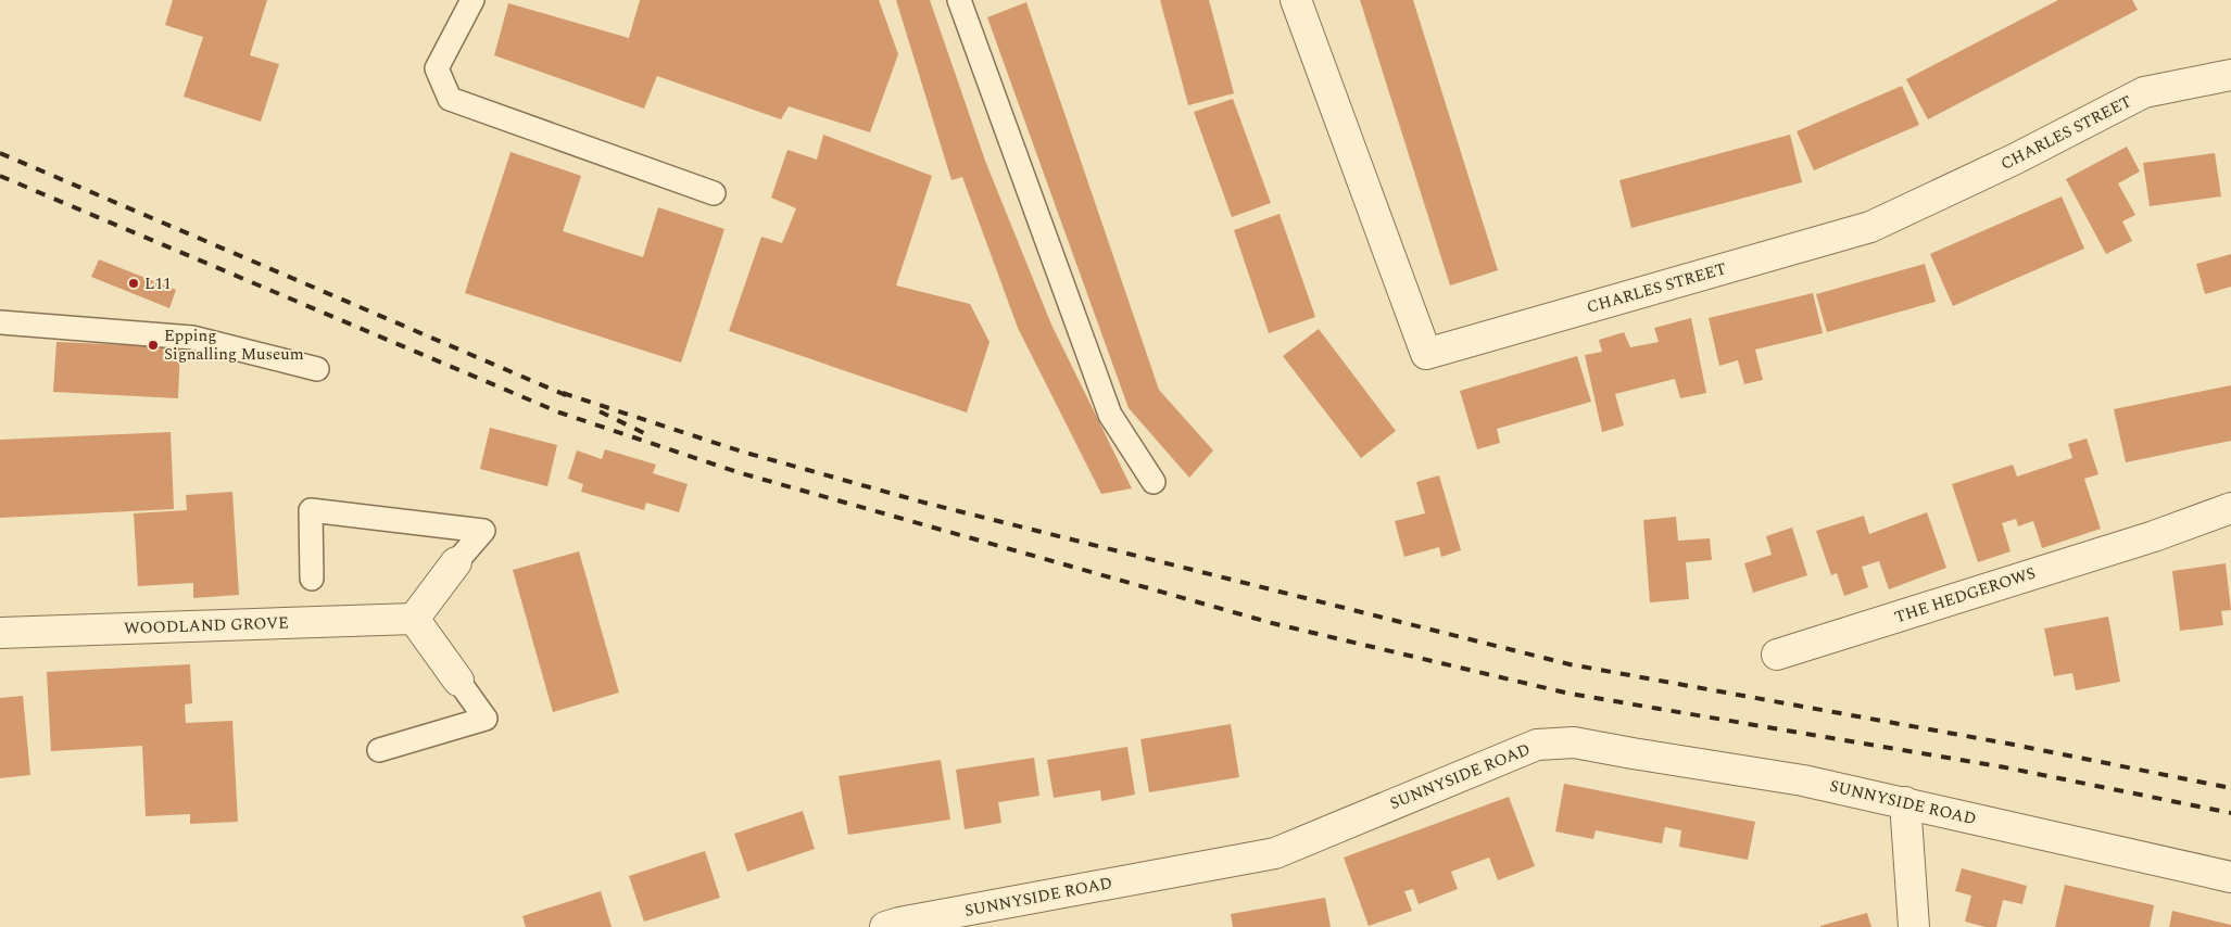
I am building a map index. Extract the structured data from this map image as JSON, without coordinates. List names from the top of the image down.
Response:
{
  "streets": {
    "street": [
      "CHARLES STREET",
      "THE HEDGEROWS",
      "WOODLAND GROVE",
      "SUNNYSIDE ROAD"
    ]
  },
  "places": ["L11", "Epping Signalling Museum"]
}
